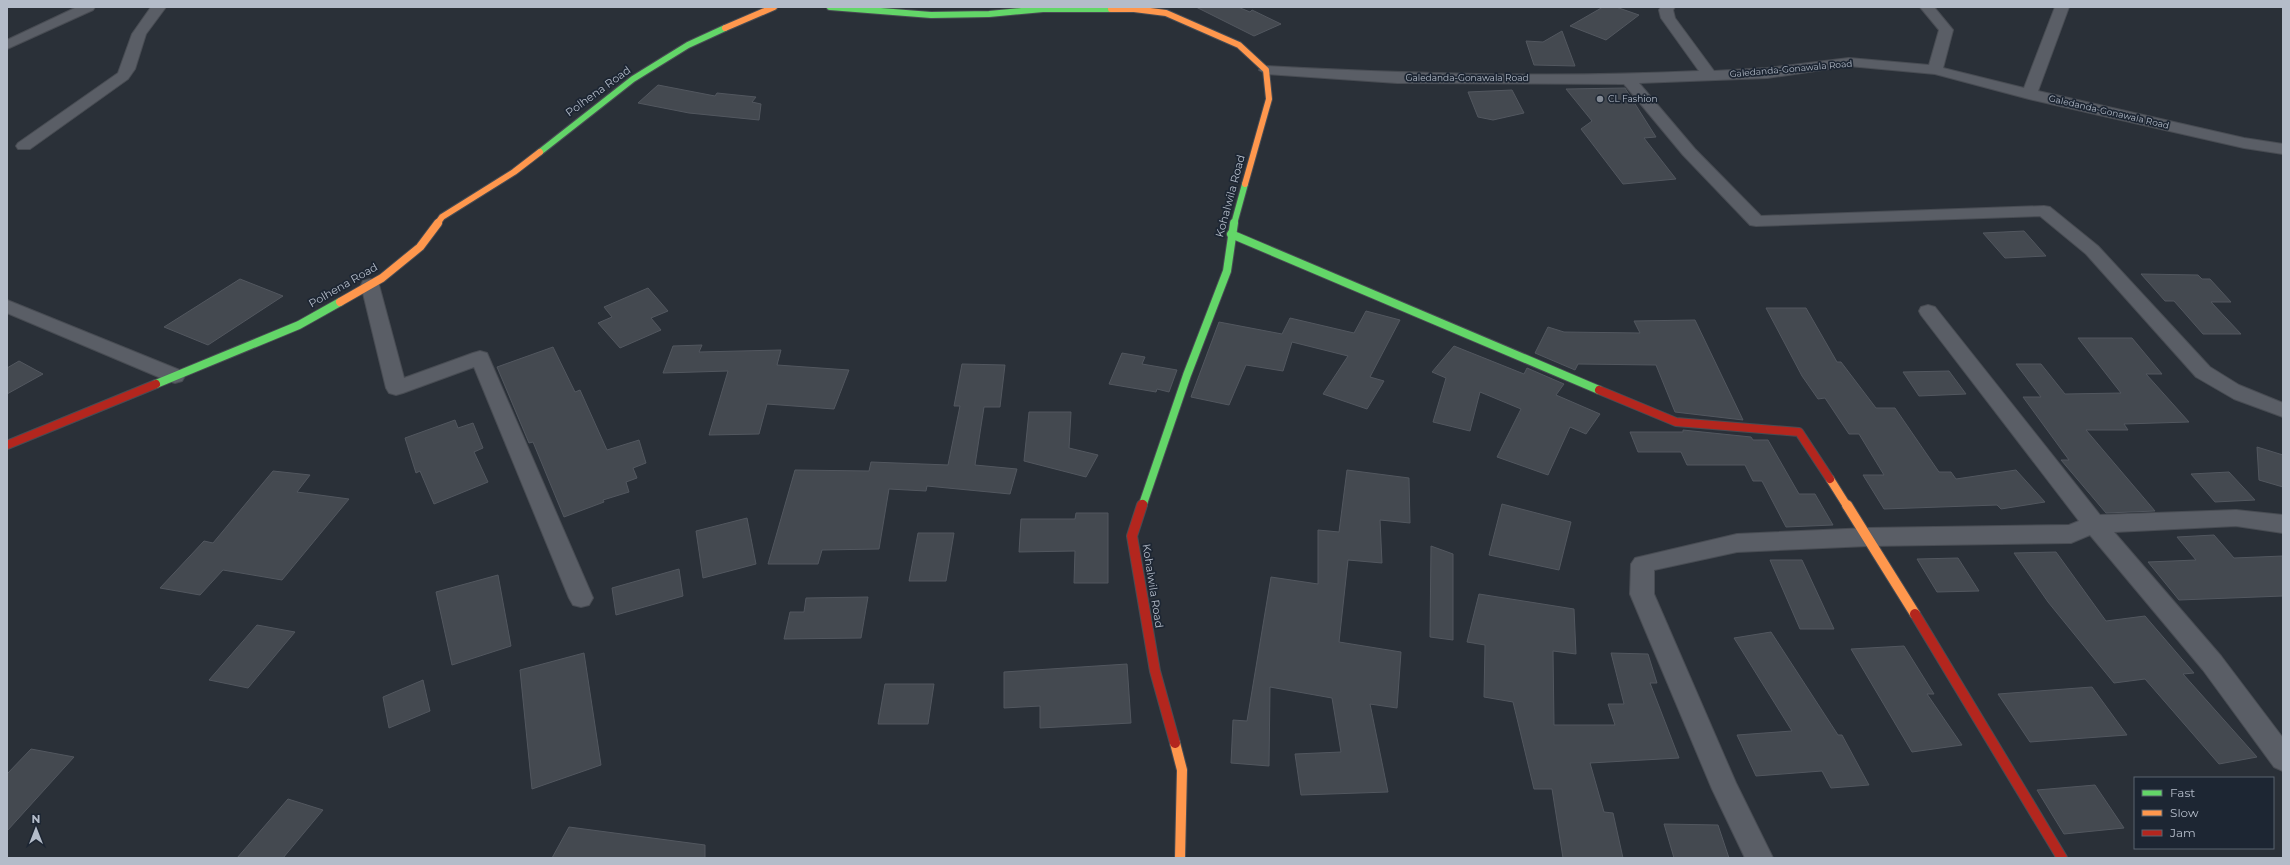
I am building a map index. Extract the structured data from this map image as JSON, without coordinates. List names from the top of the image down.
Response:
{
  "streets": {
    "street": ["Galedanda-Gonawala Road", "Polhena Road", "Kohalwila Road"]
  },
  "crossings": [
    ["Galedanda-Gonawala Road", "Kohalwila Road"]
  ],
  "places": ["CL Fashion"],
  "legend": ["Fast", "Slow", "Jam"],
  "north": "top"
}
